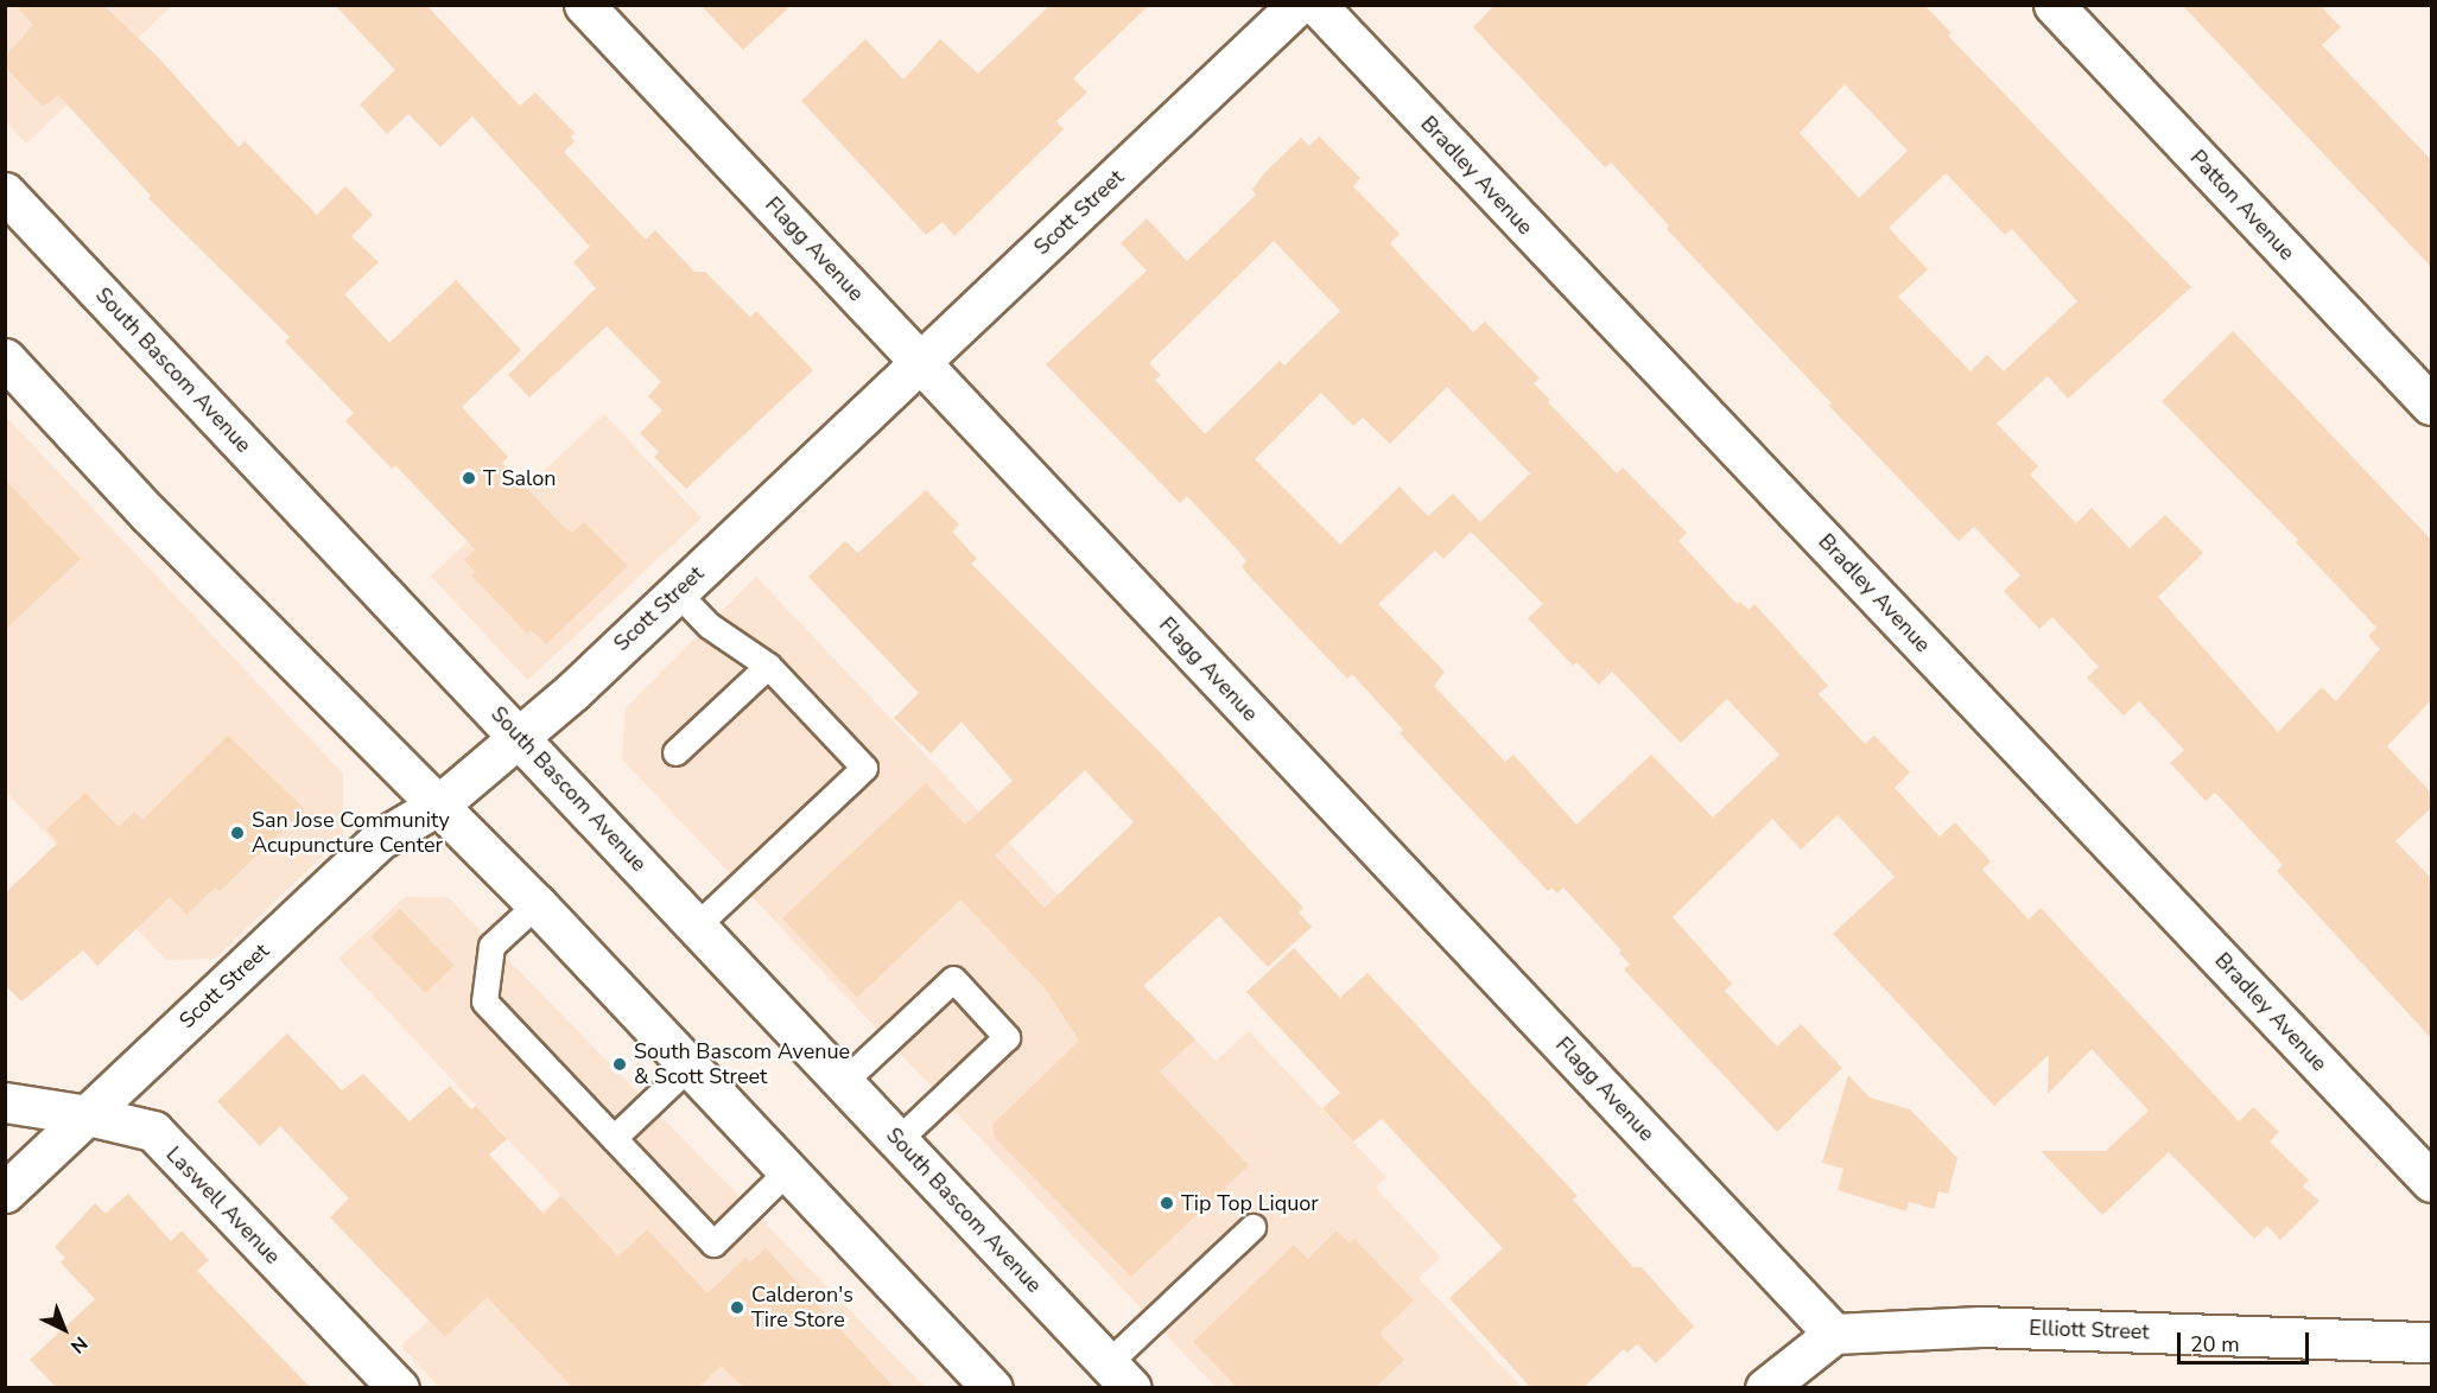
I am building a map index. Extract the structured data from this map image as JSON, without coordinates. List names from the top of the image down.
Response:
{
  "streets": {
    "street": [
      "Bradley Avenue",
      "Patton Avenue",
      "Scott Street",
      "Flagg Avenue",
      "South Bascom Avenue",
      "Laswell Avenue",
      "Elliott Street"
    ]
  },
  "crossings": [
    ["Scott Street", "Flagg Avenue"],
    ["Scott Street", "South Bascom Avenue"],
    ["Scott Street", "Laswell Avenue"],
    ["Flagg Avenue", "Elliott Street"]
  ],
  "places": [
    "T Salon",
    "San Jose Community Acupuncture Center",
    "South Bascom Avenue & Scott Street",
    "Tip Top Liquor",
    "Calderon's Tire Store"
  ],
  "scale_bar": "20 m",
  "north": "bottom right"
}
